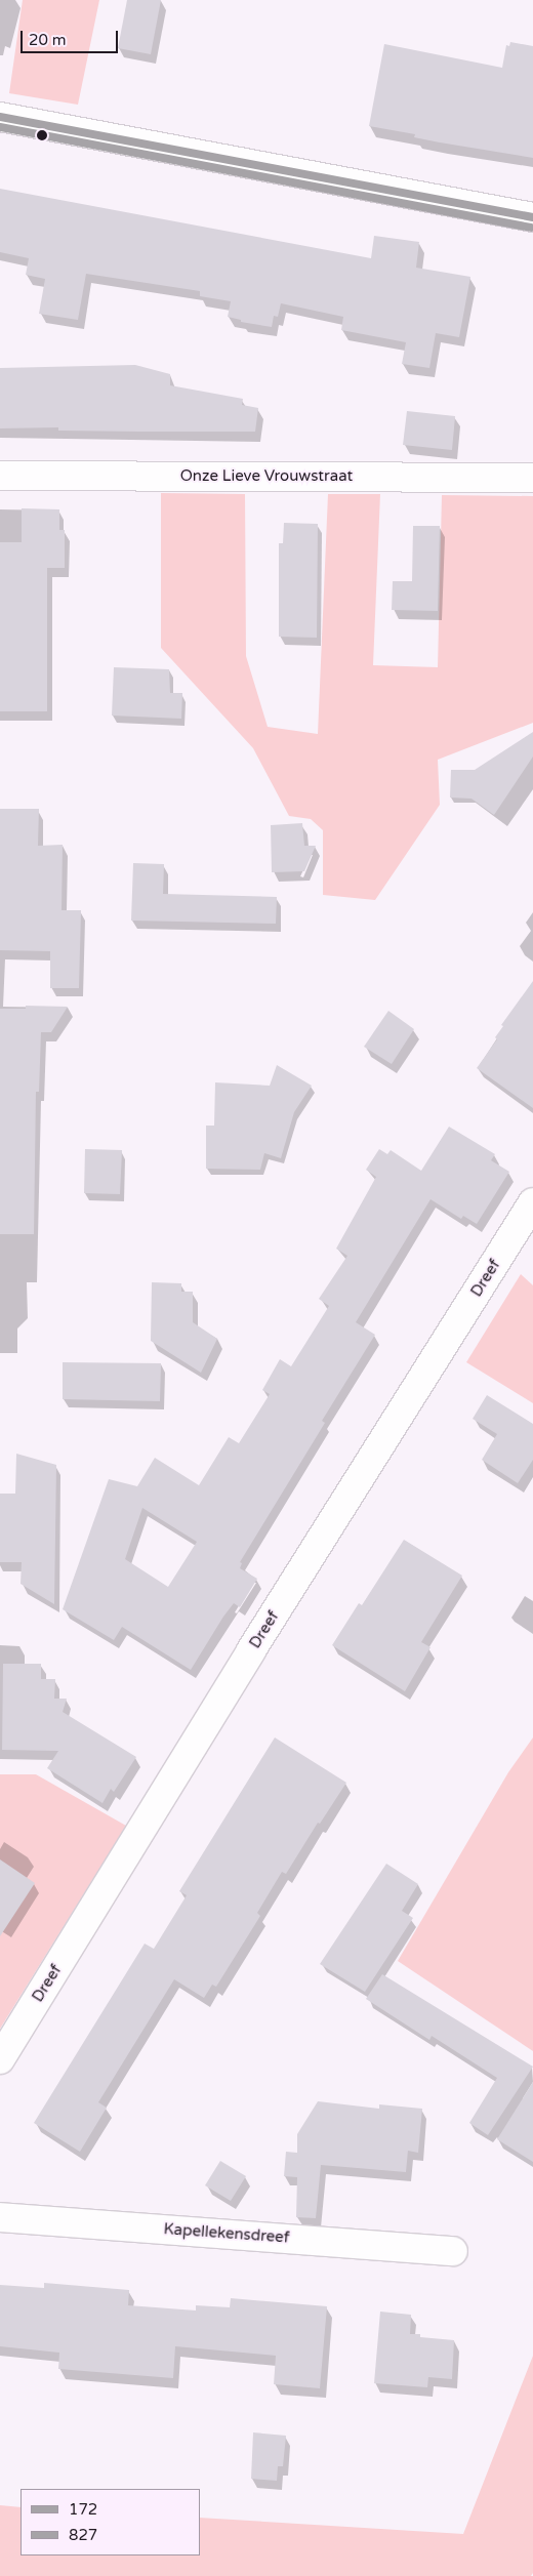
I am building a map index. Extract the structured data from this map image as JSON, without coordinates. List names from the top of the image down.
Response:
{
  "streets": {
    "street": ["Onze Lieve Vrouwstraat", "Dreef", "Kapellekensdreef"]
  },
  "lines": ["transit line 172", "transit line 827"],
  "legend": ["172", "827"],
  "scale_bar": "20 m"
}
